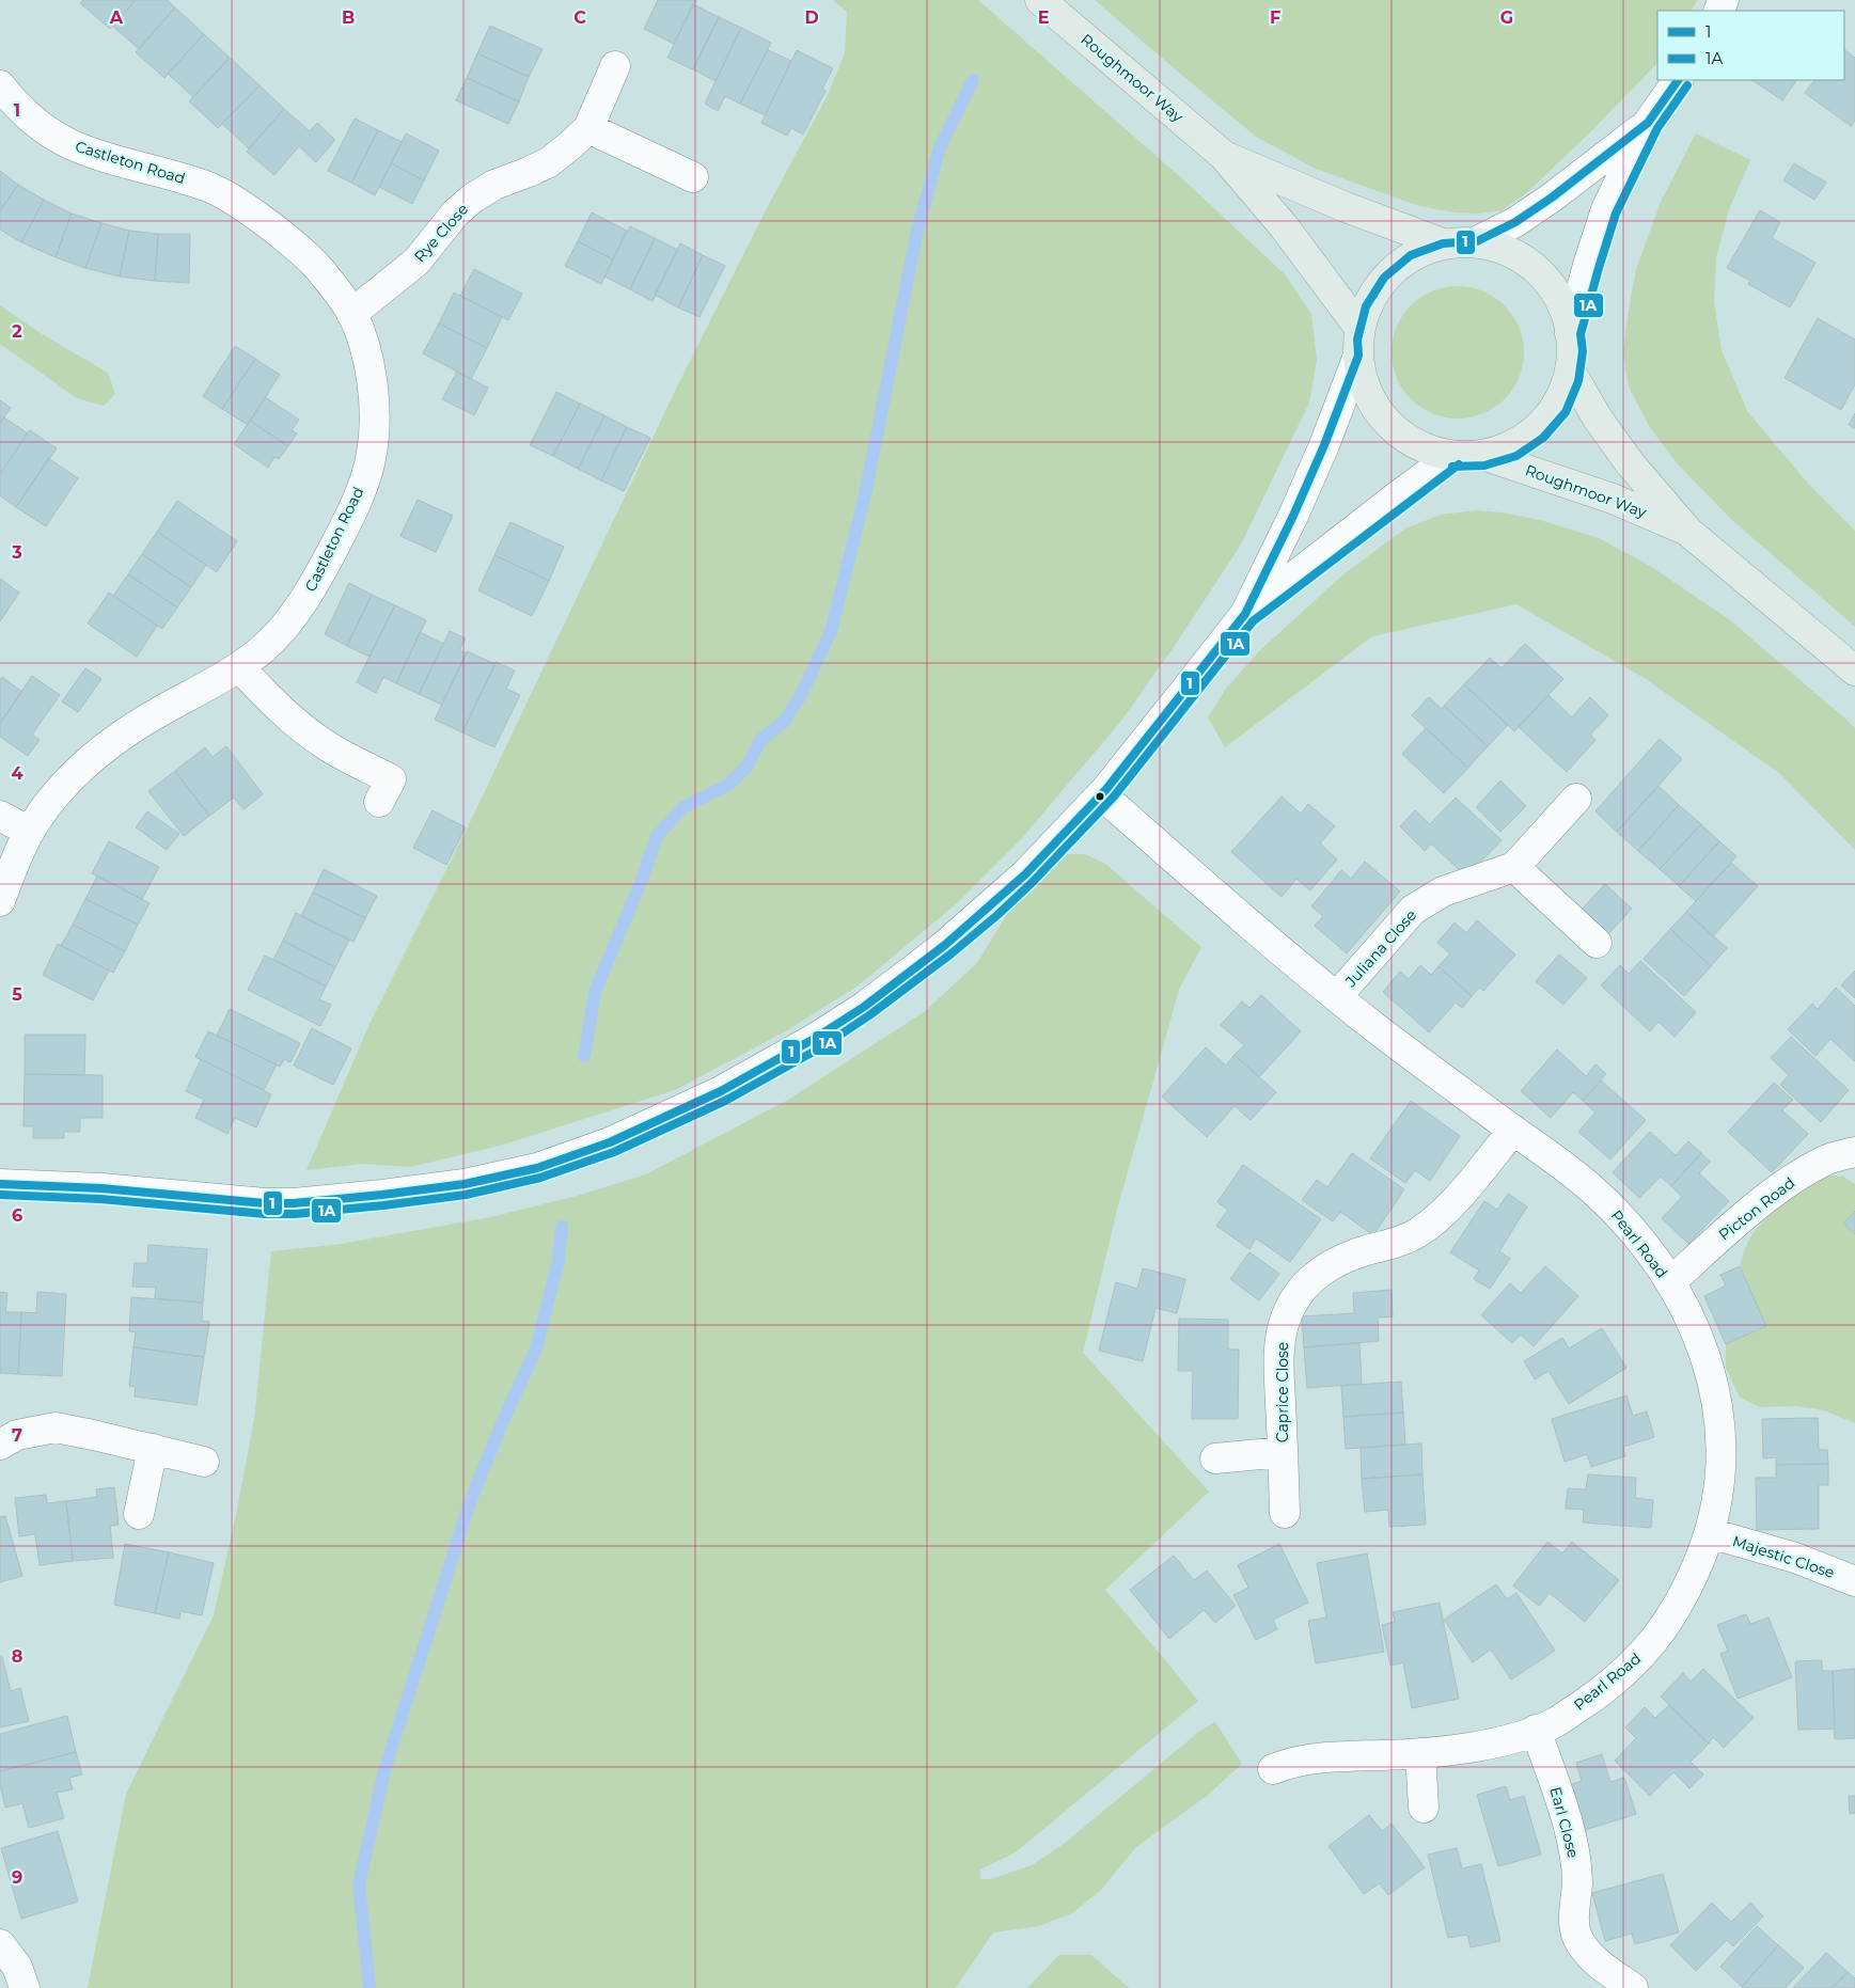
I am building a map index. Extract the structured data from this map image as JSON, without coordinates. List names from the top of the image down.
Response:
{
  "streets": {
    "main road": ["Roughmoor Way"],
    "street": [
      "Castleton Road",
      "Rye Close",
      "Juliana Close",
      "Picton Road",
      "Pearl Road",
      "Caprice Close",
      "Majestic Close",
      "Earl Close"
    ]
  },
  "crossings": [
    ["Castleton Road", "Rye Close"],
    ["Juliana Close", "Pearl Road"],
    ["Picton Road", "Pearl Road"],
    ["Pearl Road", "Caprice Close"],
    ["Pearl Road", "Majestic Close"],
    ["Pearl Road", "Earl Close"]
  ],
  "lines": ["transit line 1", "transit line 1A"],
  "legend": ["1", "1A"],
  "grid": {
    "columns": [
      "A",
      "B",
      "C",
      "D",
      "E",
      "F",
      "G"
    ],
    "rows": [
      "1",
      "2",
      "3",
      "4",
      "5",
      "6",
      "7",
      "8",
      "9"
    ]
  }
}
